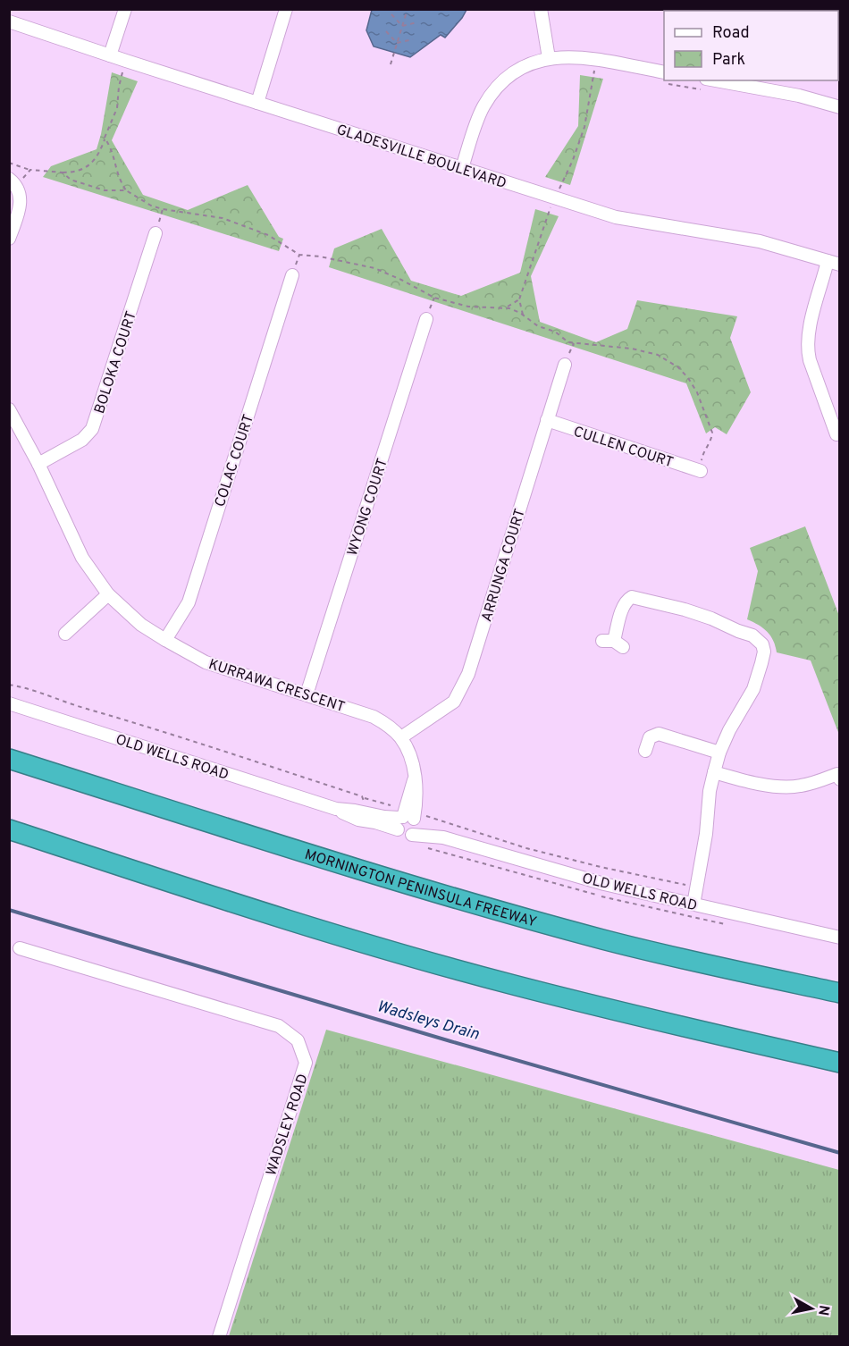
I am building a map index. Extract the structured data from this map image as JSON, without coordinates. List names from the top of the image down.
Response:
{
  "streets": {
    "highway": ["MORNINGTON PENINSULA FREEWAY"],
    "street": [
      "GLADESVILLE BOULEVARD",
      "BOLOKA COURT",
      "CULLEN COURT",
      "COLAC COURT",
      "WYONG COURT",
      "ARRUNGA COURT",
      "KURRAWA CRESCENT",
      "OLD WELLS ROAD",
      "WADSLEY ROAD"
    ]
  },
  "crossings": [
    ["BOLOKA COURT", "KURRAWA CRESCENT"],
    ["CULLEN COURT", "ARRUNGA COURT"],
    ["COLAC COURT", "KURRAWA CRESCENT"],
    ["WYONG COURT", "KURRAWA CRESCENT"],
    ["ARRUNGA COURT", "KURRAWA CRESCENT"],
    ["KURRAWA CRESCENT", "OLD WELLS ROAD"]
  ],
  "water": ["Wadsleys Drain"],
  "legend": ["Road", "Park"],
  "north": "right"
}
